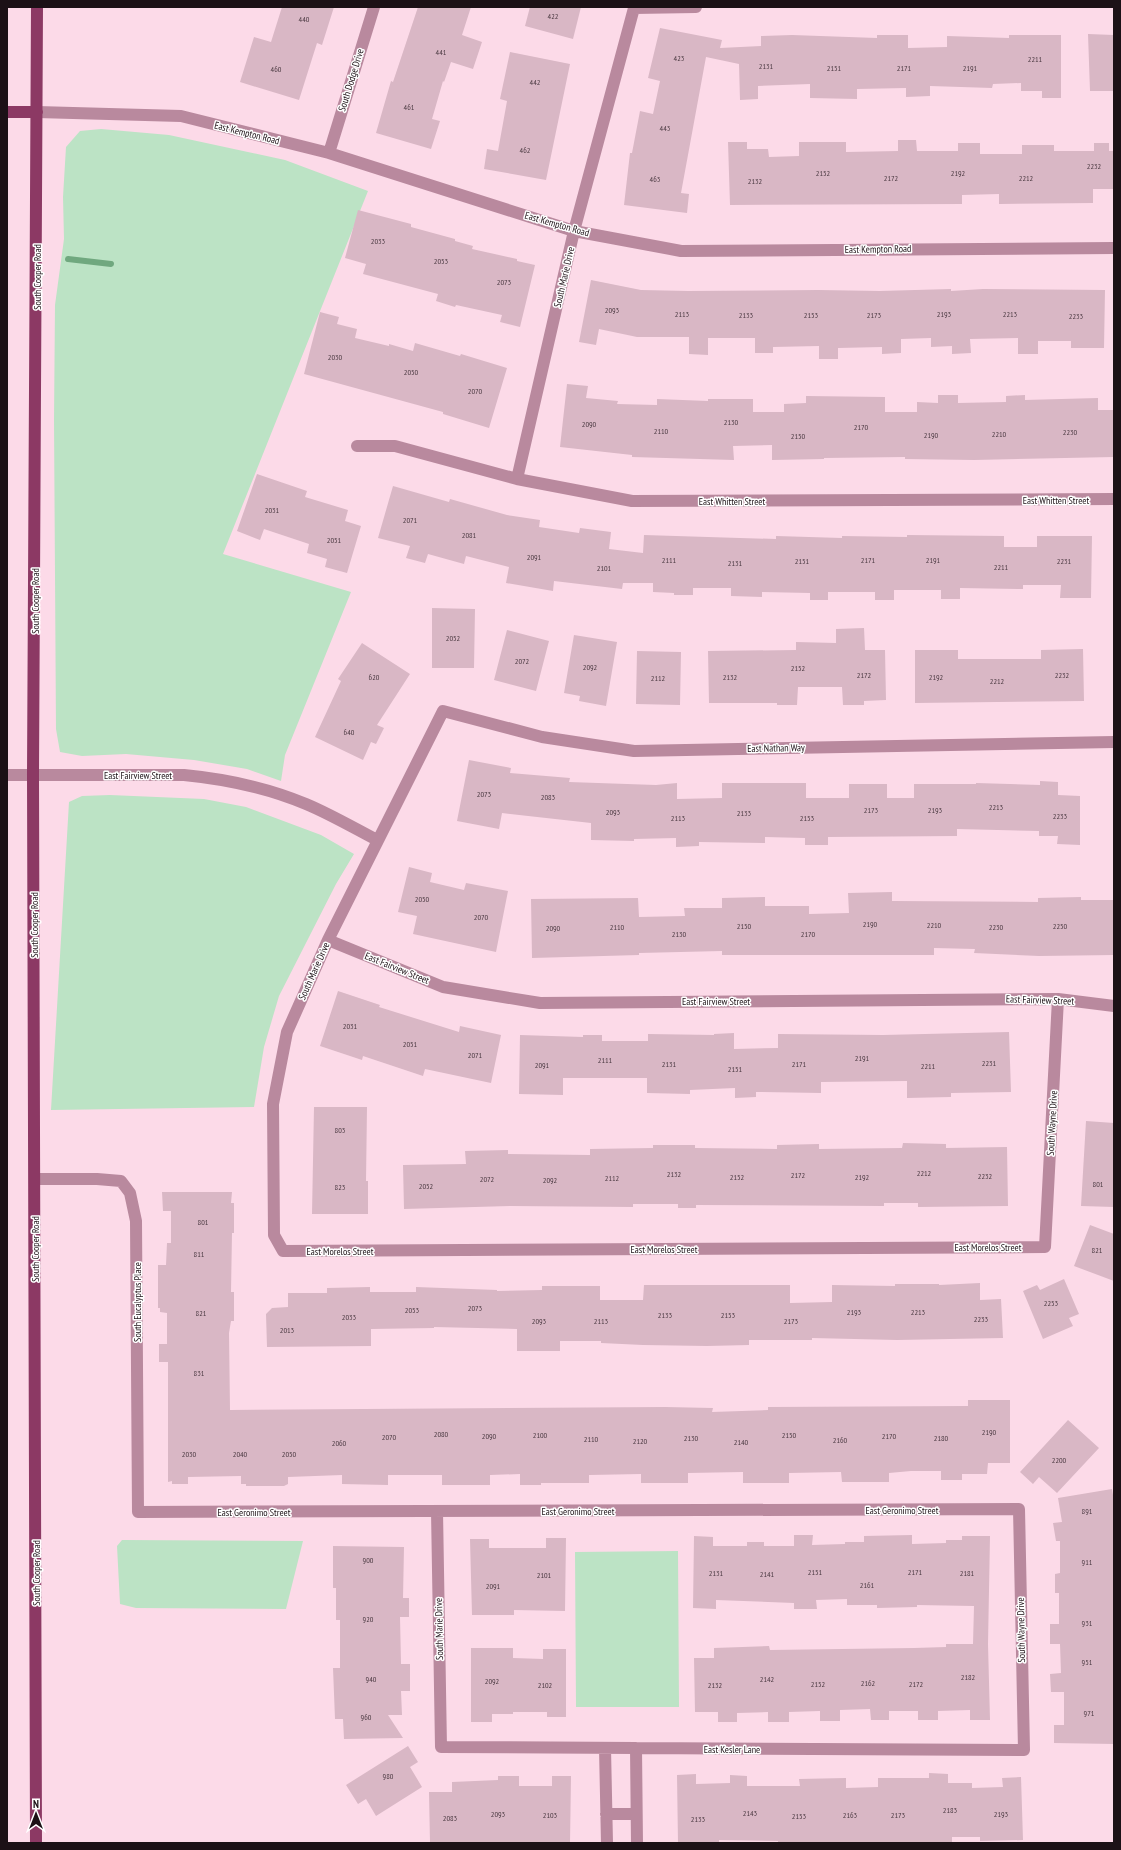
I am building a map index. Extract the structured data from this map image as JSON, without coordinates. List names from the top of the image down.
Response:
{
  "streets": {
    "main road": ["South Cooper Road"],
    "street": [
      "South Dodge Drive",
      "East Kempton Road",
      "South Marie Drive",
      "East Whitten Street",
      "East Nathan Way",
      "East Fairview Street",
      "South Wayne Drive",
      "East Morelos Street",
      "South Eucalyptus Place",
      "East Geronimo Street",
      "East Kesler Lane"
    ]
  },
  "crossings": [
    ["South Dodge Drive", "East Kempton Road"],
    ["East Kempton Road", "South Cooper Road"],
    ["East Kempton Road", "South Marie Drive"],
    ["South Cooper Road", "East Fairview Street"],
    ["South Cooper Road", "South Eucalyptus Place"],
    ["South Marie Drive", "East Whitten Street"],
    ["South Marie Drive", "East Nathan Way"],
    ["South Marie Drive", "East Fairview Street"],
    ["South Marie Drive", "East Morelos Street"],
    ["South Marie Drive", "East Geronimo Street"],
    ["South Marie Drive", "East Kesler Lane"],
    ["East Fairview Street", "South Wayne Drive"],
    ["South Wayne Drive", "East Morelos Street"],
    ["South Wayne Drive", "East Geronimo Street"],
    ["South Wayne Drive", "East Kesler Lane"],
    ["South Eucalyptus Place", "East Geronimo Street"]
  ],
  "house_numbers": [
    "422",
    "440",
    "441",
    "423",
    "2211",
    "2131",
    "2151",
    "2171",
    "2191",
    "460",
    "442",
    "461",
    "443",
    "462",
    "2232",
    "2152",
    "2192",
    "2172",
    "2212",
    "463",
    "2132",
    "2033",
    "2053",
    "2073",
    "2093",
    "2113",
    "2193",
    "2213",
    "2133",
    "2153",
    "2173",
    "2233",
    "2030",
    "2050",
    "2070",
    "2130",
    "2090",
    "2170",
    "2110",
    "2230",
    "2210",
    "2190",
    "2150",
    "2031",
    "2071",
    "2081",
    "2051",
    "2091",
    "2111",
    "2171",
    "2191",
    "2151",
    "2231",
    "2131",
    "2211",
    "2101",
    "2052",
    "2072",
    "2092",
    "2152",
    "2172",
    "2232",
    "620",
    "2132",
    "2192",
    "2112",
    "2212",
    "640",
    "2073",
    "2083",
    "2213",
    "2173",
    "2193",
    "2093",
    "2133",
    "2233",
    "2113",
    "2153",
    "2050",
    "2070",
    "2190",
    "2210",
    "2150",
    "2250",
    "2110",
    "2230",
    "2090",
    "2130",
    "2170",
    "2031",
    "2051",
    "2071",
    "2191",
    "2111",
    "2231",
    "2131",
    "2171",
    "2091",
    "2211",
    "2151",
    "803",
    "2212",
    "2132",
    "2172",
    "2232",
    "2152",
    "2192",
    "2112",
    "2072",
    "2092",
    "801",
    "2052",
    "823",
    "801",
    "821",
    "811",
    "2253",
    "2073",
    "2053",
    "2193",
    "2213",
    "821",
    "2133",
    "2153",
    "2033",
    "2233",
    "2093",
    "2113",
    "2173",
    "2013",
    "831",
    "2190",
    "2080",
    "2100",
    "2150",
    "2090",
    "2170",
    "2070",
    "2130",
    "2180",
    "2110",
    "2160",
    "2120",
    "2140",
    "2060",
    "2030",
    "2040",
    "2050",
    "2200",
    "891",
    "900",
    "911",
    "2151",
    "2171",
    "2131",
    "2181",
    "2141",
    "2101",
    "2161",
    "2091",
    "920",
    "931",
    "951",
    "2182",
    "940",
    "2142",
    "2092",
    "2162",
    "2152",
    "2172",
    "2102",
    "2132",
    "971",
    "960",
    "980",
    "2183",
    "2143",
    "2093",
    "2193",
    "2103",
    "2163",
    "2173",
    "2153",
    "2083",
    "2133"
  ],
  "north": "top"
}
